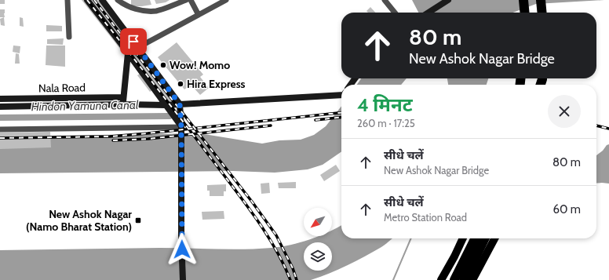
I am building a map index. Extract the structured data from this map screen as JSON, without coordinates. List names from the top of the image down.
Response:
{
  "streets": {
    "street": ["Nala Road"]
  },
  "water": ["Hindon Yamuna Canal"],
  "places": {
    "other": ["Wow! Momo", "Hira Express"],
    "transit": ["New Ashok Nagar (Namo Bharat Station)"]
  },
  "north": "bottom left",
  "page": {
    "turn": ["80 m", "New Ashok Nagar Bridge"],
    "heading": ["4 मिनट", "260 m · 17:25"],
    "list": [
      {
        "name": "सीधे चलें",
        "note": "New Ashok Nagar Bridge",
        "value": "80 m"
      },
      {
        "name": "सीधे चलें",
        "note": "Metro Station Road",
        "value": "60 m"
      }
    ]
  }
}
